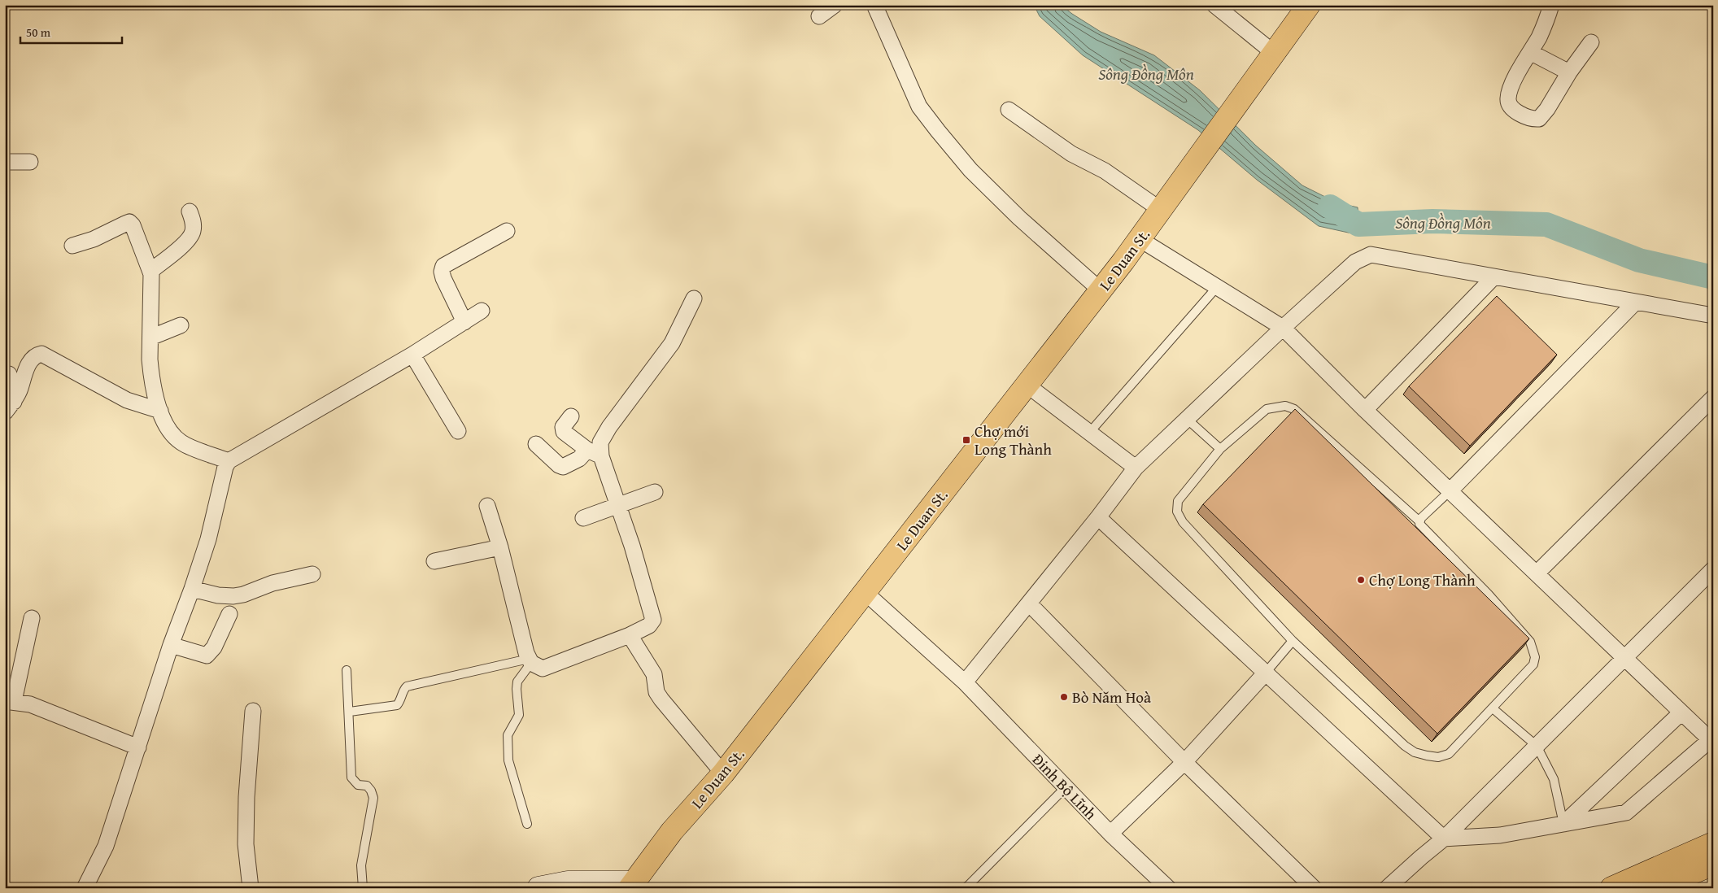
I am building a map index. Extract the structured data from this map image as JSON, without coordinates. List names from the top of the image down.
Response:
{
  "streets": {
    "main road": ["Le Duan St."],
    "street": ["Đinh Bộ Lĩnh"]
  },
  "crossings": [
    ["Le Duan St.", "Đinh Bộ Lĩnh"]
  ],
  "water": ["Sông Đồng Môn"],
  "places": {
    "transit": ["Chợ mới Long Thành"],
    "other": ["Chợ Long Thành", "Bò Năm Hoà"]
  },
  "scale_bar": "50 m"
}
